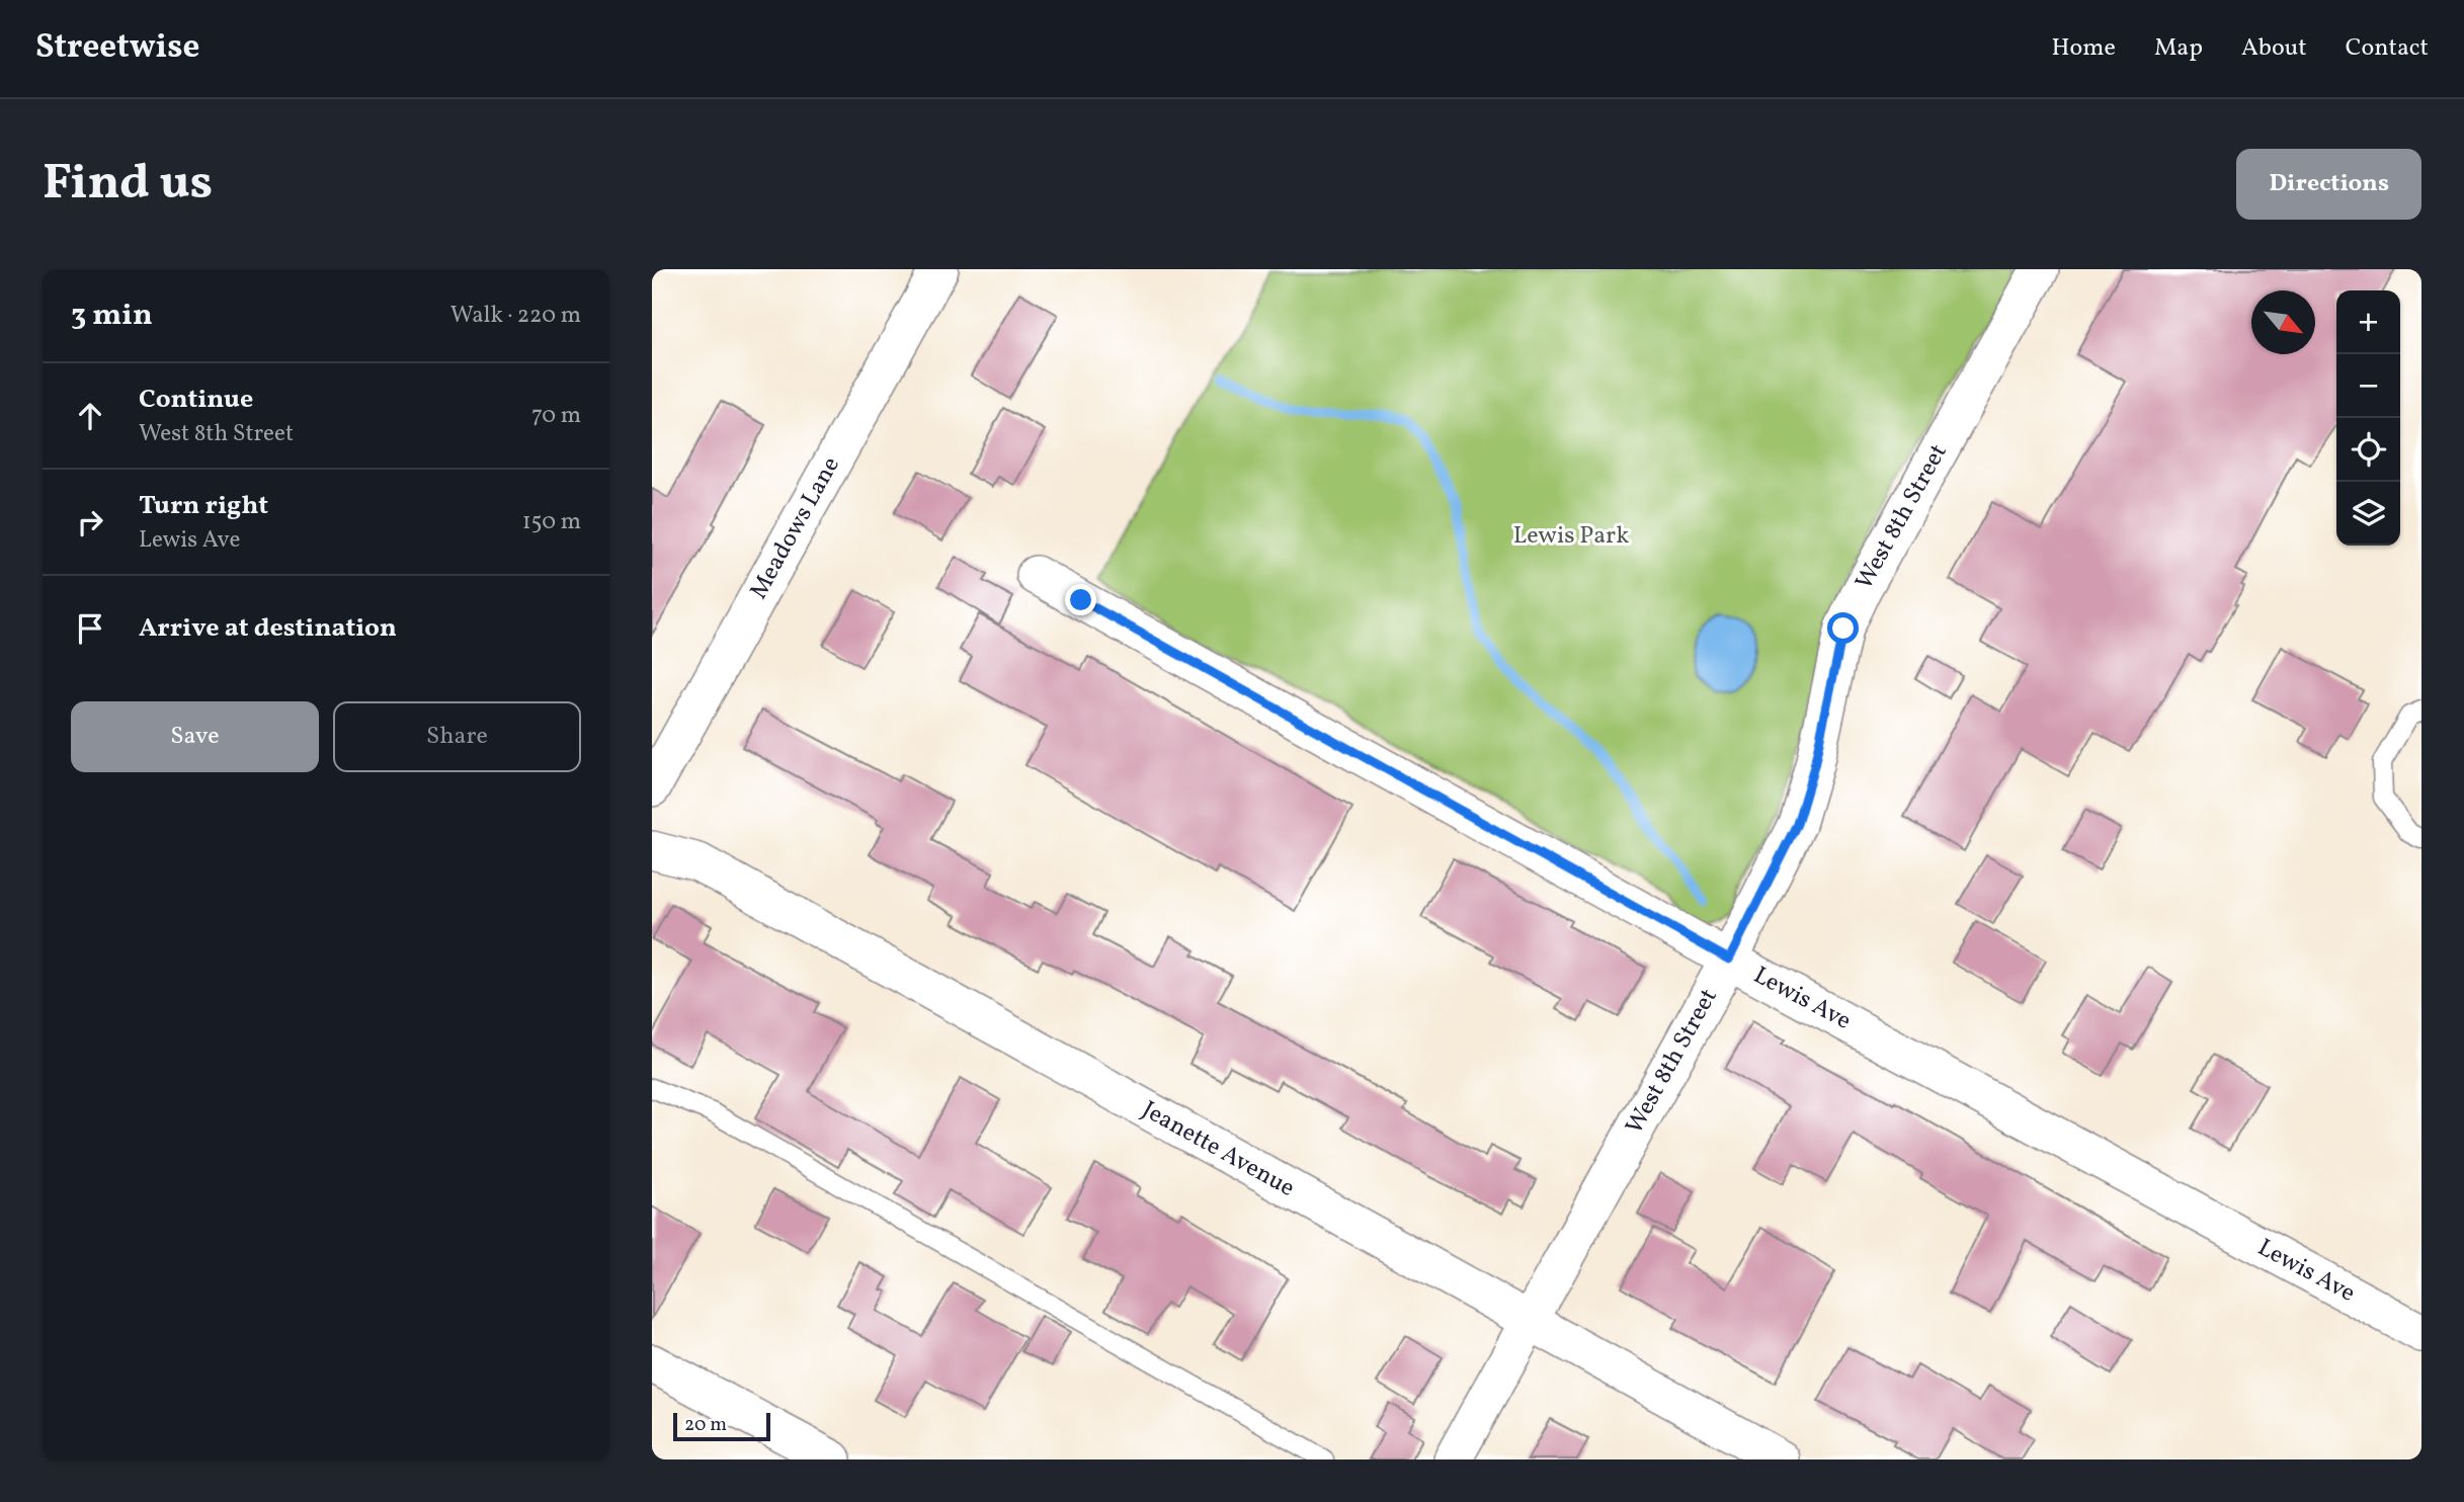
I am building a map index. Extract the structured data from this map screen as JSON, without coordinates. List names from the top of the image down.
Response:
{
  "streets": {
    "street": [
      "West 8th Street",
      "Meadows Lane",
      "Lewis Ave",
      "Jeanette Avenue"
    ]
  },
  "crossings": [
    ["West 8th Street", "Lewis Ave"],
    ["West 8th Street", "Jeanette Avenue"]
  ],
  "parks": ["Lewis Park"],
  "scale_bar": "20 m",
  "north": "bottom right",
  "page": {
    "header": "Streetwise",
    "nav": [
      "Home",
      "Map",
      "About",
      "Contact"
    ],
    "buttons": [
      "Directions",
      ["Save", "Share"]
    ],
    "title": "Find us",
    "heading": ["3 min", "Walk · 220 m"],
    "map_buttons": ["+", "−"],
    "list": [
      ["Continue", "West 8th Street", "70 m"],
      ["Turn right", "Lewis Ave", "150 m"],
      "Arrive at destination"
    ],
    "scale": "20 m"
  }
}
